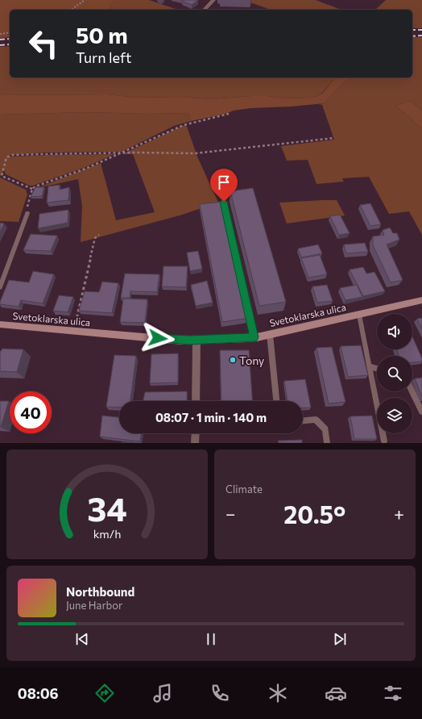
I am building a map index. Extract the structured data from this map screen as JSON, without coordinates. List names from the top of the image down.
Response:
{
  "streets": {
    "street": ["Svetoklarska ulica"]
  },
  "places": ["Tony"],
  "page": {
    "turn": ["50 m", "Turn left"],
    "limit": "40",
    "trip": "08:07 · 1 min · 140 m",
    "tile": "Climate",
    "heat": ["−", "20.5°", "+"],
    "song": ["Northbound", "June Harbor"],
    "tabs": "08:06",
    "gauge": ["34", "km/h"]
  }
}
